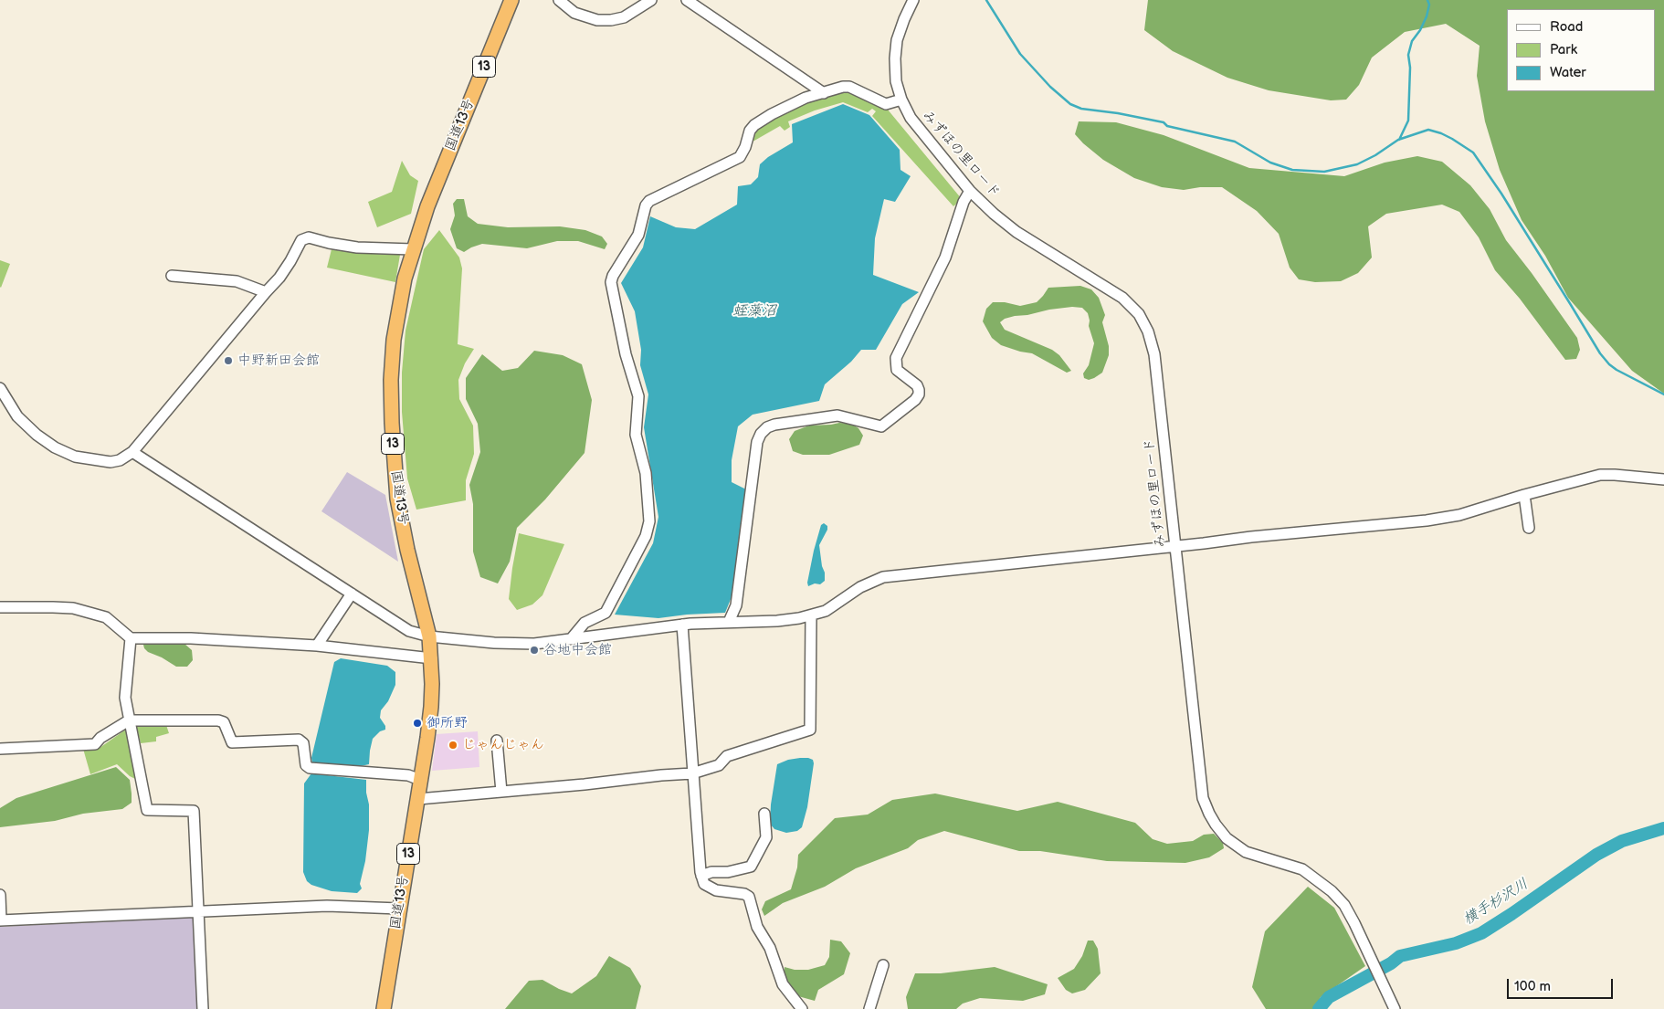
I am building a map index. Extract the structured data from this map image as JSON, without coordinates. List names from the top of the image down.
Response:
{
  "streets": {
    "highway": ["13", "国道13号"],
    "street": ["みずほの里ロード"]
  },
  "water": ["蛭藻沼", "横手杉沢川"],
  "places": [
    "中野新田会館",
    "谷地中会館",
    "御所野",
    "じゃんじゃん"
  ],
  "legend": ["Road", "Park", "Water"],
  "scale_bar": "100 m"
}
